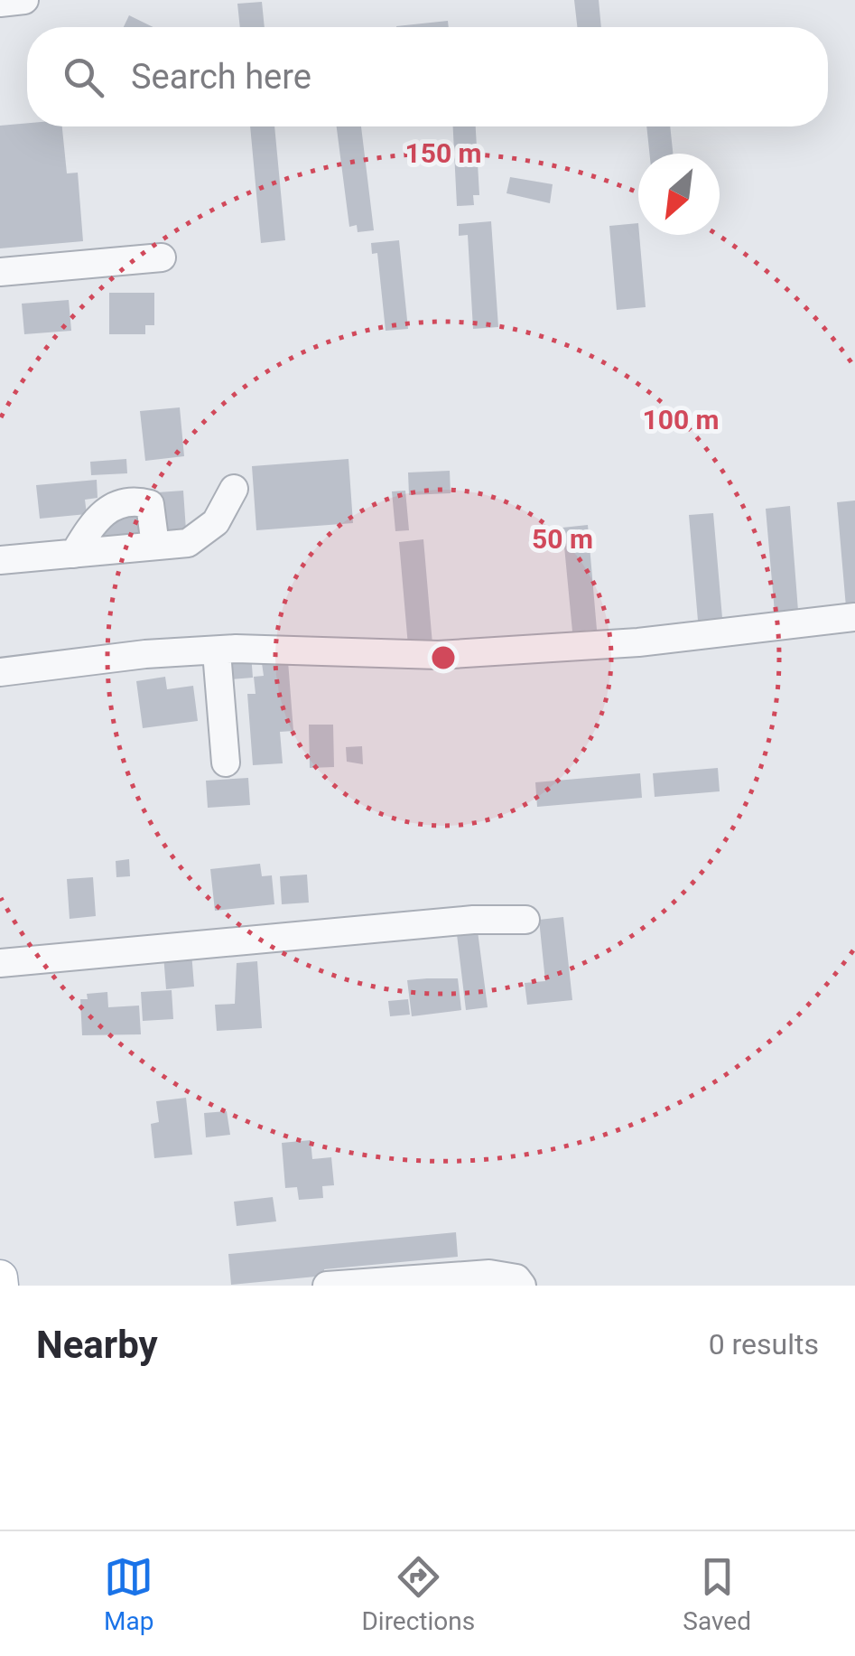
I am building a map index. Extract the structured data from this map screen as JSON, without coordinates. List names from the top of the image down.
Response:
{
  "north": "bottom left",
  "page": {
    "search": "Search here",
    "heading": ["Nearby", "0 results"],
    "nav": ["Map", "Directions", "Saved"]
  },
  "rings": ["150 m", "100 m", "50 m"]
}
